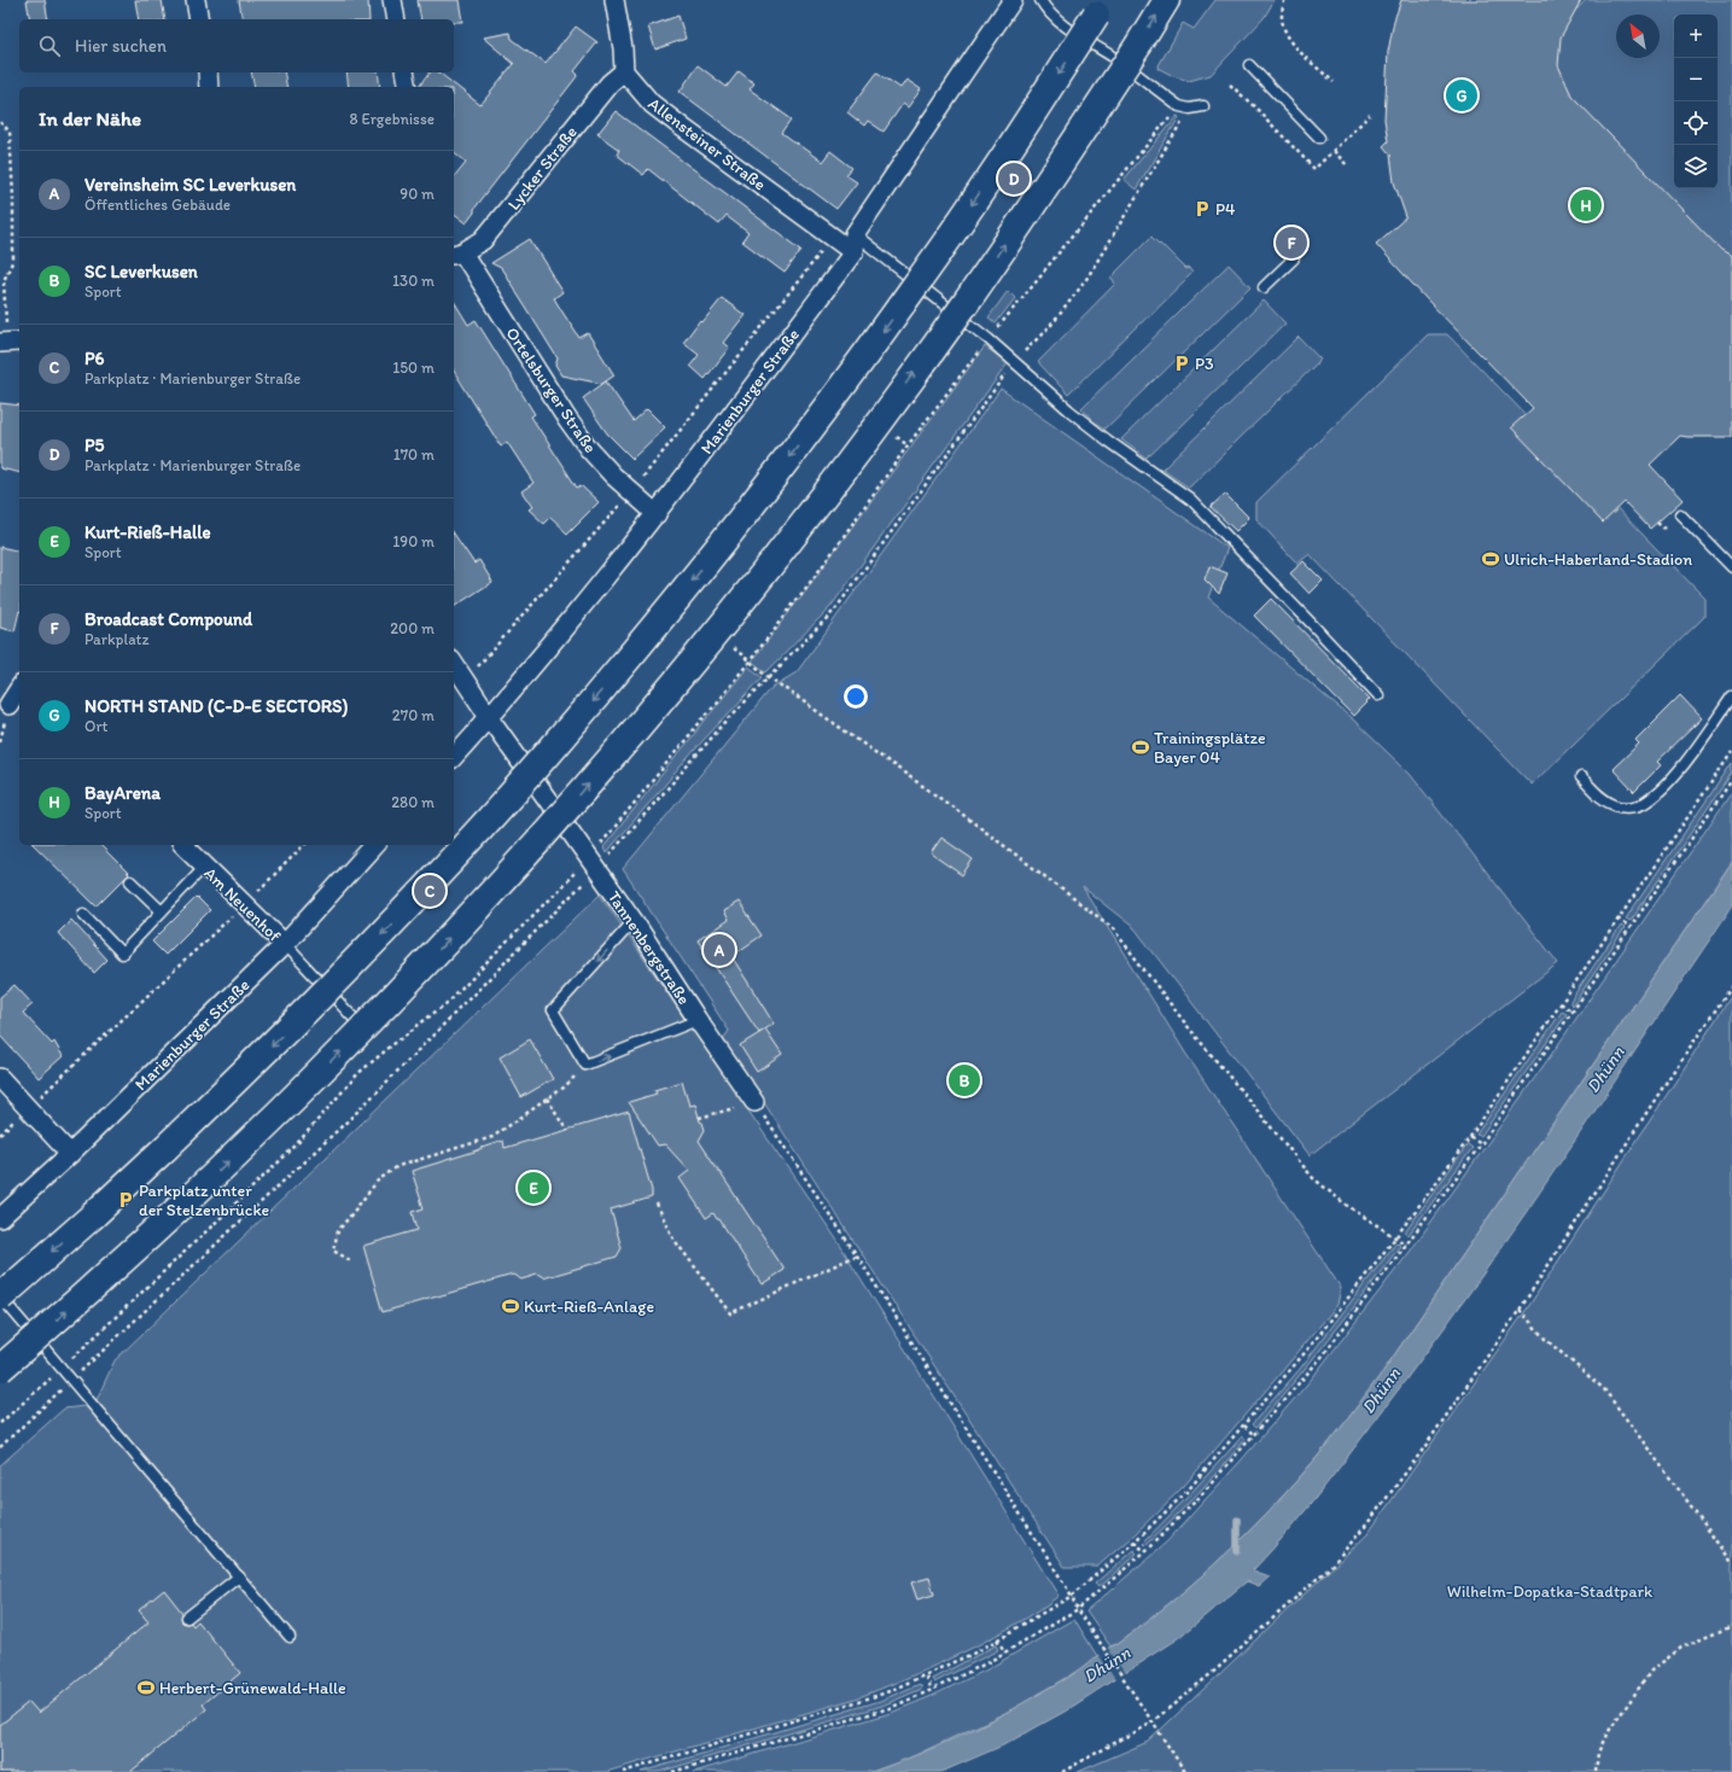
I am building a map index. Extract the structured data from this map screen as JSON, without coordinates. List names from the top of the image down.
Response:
{
  "streets": {
    "street": [
      "Allensteiner Straße",
      "Lycker Straße",
      "Ortelsburger Straße",
      "Marienburger Straße",
      "Am Neuenhof",
      "Tannenbergstraße"
    ]
  },
  "crossings": [
    ["Allensteiner Straße", "Lycker Straße"],
    ["Allensteiner Straße", "Marienburger Straße"],
    ["Lycker Straße", "Ortelsburger Straße"],
    ["Ortelsburger Straße", "Marienburger Straße"],
    ["Marienburger Straße", "Am Neuenhof"],
    ["Marienburger Straße", "Tannenbergstraße"]
  ],
  "water": ["Dhünn"],
  "parks": ["Wilhelm-Dopatka-Stadtpark"],
  "places": {
    "parking": ["P4", "P3", "Parkplatz unter der Stelzenbrücke"],
    "sports": [
      "Ulrich-Haberland-Stadion",
      "Trainingsplätze Bayer 04",
      "Kurt-Rieß-Anlage",
      "Herbert-Grünewald-Halle"
    ]
  },
  "north": "top left",
  "page": {
    "map_buttons": ["+", "−"],
    "search": "Hier suchen",
    "pins": [
      "G",
      "D",
      "H",
      "F",
      "C",
      "A",
      "B",
      "E"
    ],
    "heading": ["In der Nähe", "8 Ergebnisse"],
    "list": [
      {
        "mark": "A",
        "name": "Vereinsheim SC Leverkusen",
        "note": "Öffentliches Gebäude",
        "value": "90 m"
      },
      {
        "mark": "B",
        "name": "SC Leverkusen",
        "note": "Sport",
        "value": "130 m"
      },
      {
        "mark": "C",
        "name": "P6",
        "note": "Parkplatz · Marienburger Straße",
        "value": "150 m"
      },
      {
        "mark": "D",
        "name": "P5",
        "note": "Parkplatz · Marienburger Straße",
        "value": "170 m"
      },
      {
        "mark": "E",
        "name": "Kurt-Rieß-Halle",
        "note": "Sport",
        "value": "190 m"
      },
      {
        "mark": "F",
        "name": "Broadcast Compound",
        "note": "Parkplatz",
        "value": "200 m"
      },
      {
        "mark": "G",
        "name": "NORTH STAND (C-D-E SECTORS)",
        "note": "Ort",
        "value": "270 m"
      },
      {
        "mark": "H",
        "name": "BayArena",
        "note": "Sport",
        "value": "280 m"
      }
    ]
  }
}
